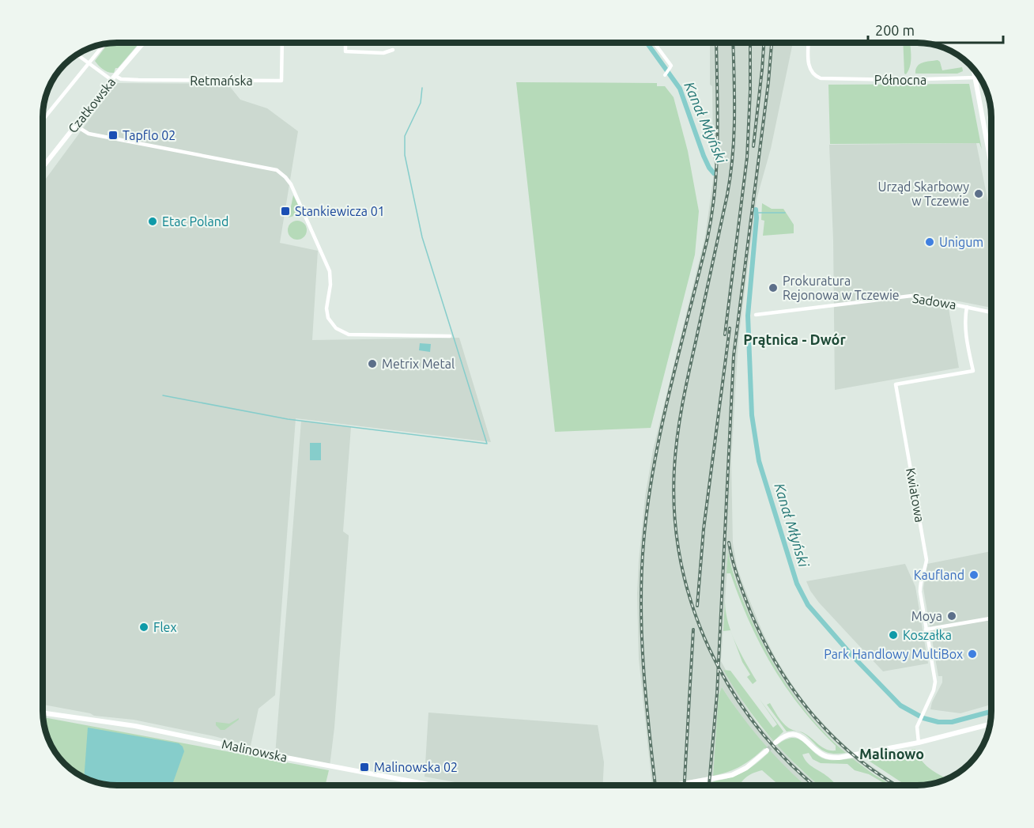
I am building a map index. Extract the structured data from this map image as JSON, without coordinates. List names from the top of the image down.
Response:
{
  "streets": {
    "street": [
      "Północna",
      "Retmańska",
      "Czatkowska",
      "Sadowa",
      "Kwiatowa",
      "Malinowska"
    ]
  },
  "crossings": [
    ["Retmańska", "Czatkowska"],
    ["Sadowa", "Kwiatowa"]
  ],
  "districts": ["Prątnica - Dwór", "Malinowo"],
  "water": ["Kanał Młyński"],
  "places": {
    "transit": ["Tapflo 02", "Stankiewicza 01", "Malinowska 02"],
    "other": [
      "Urząd Skarbowy w Tczewie",
      "Etac Poland",
      "Unigum",
      "Prokuratura Rejonowa w Tczewie",
      "Metrix Metal",
      "Kaufland",
      "Moya",
      "Flex",
      "Koszałka",
      "Park Handlowy MultiBox"
    ]
  },
  "scale_bar": "200 m"
}
